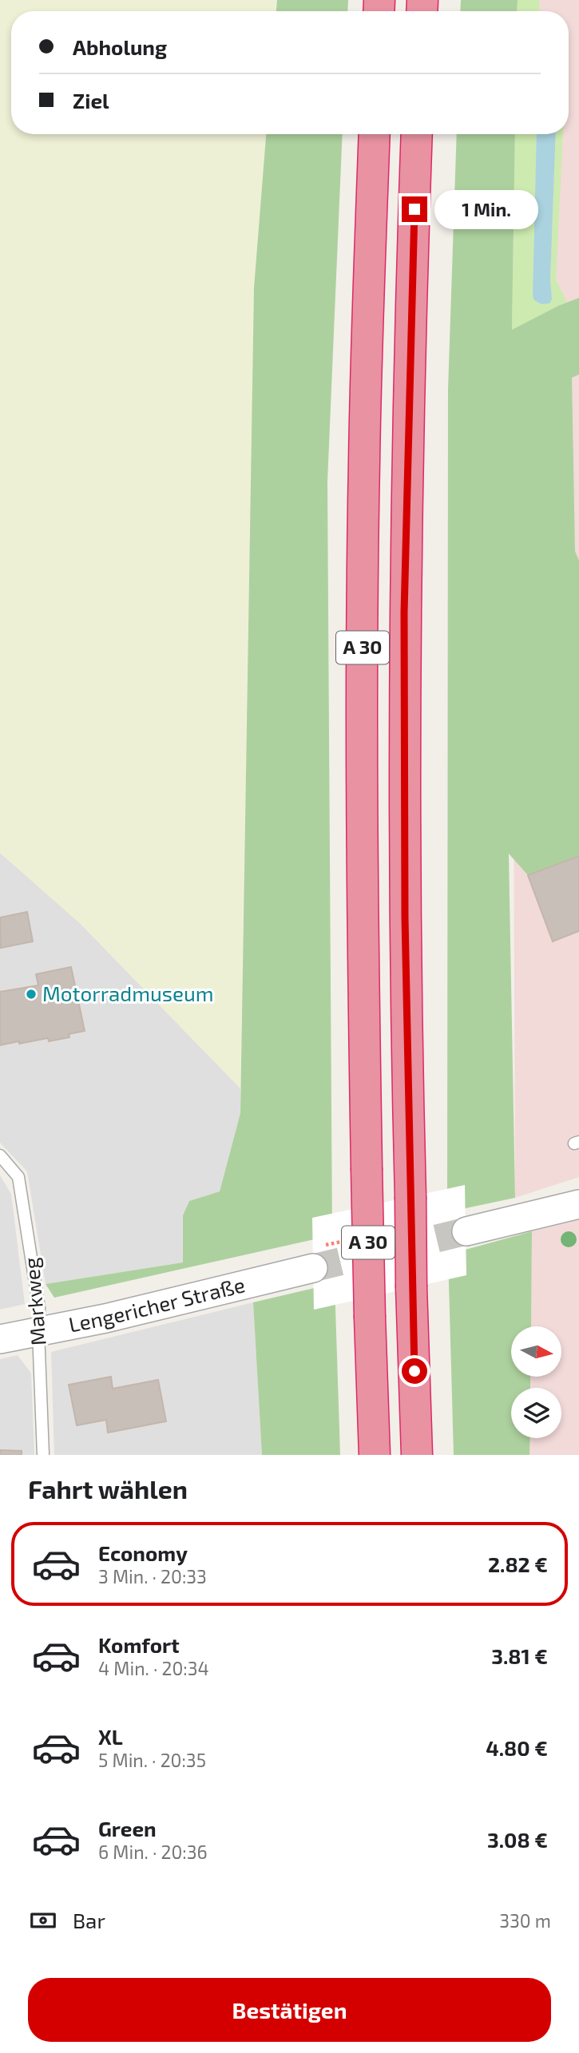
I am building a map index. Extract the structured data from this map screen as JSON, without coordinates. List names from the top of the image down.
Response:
{
  "streets": {
    "highway": ["A 30"],
    "street": ["Lengericher Straße"],
    "lane": ["Markweg"]
  },
  "crossings": [
    ["Markweg", "Lengericher Straße"]
  ],
  "places": ["Motorradmuseum"],
  "north": "right",
  "page": {
    "banner": ["Abholung", "Ziel"],
    "bubble": "1 Min.",
    "heading": "Fahrt wählen",
    "list": [
      {
        "name": "Economy",
        "note": "3 Min. · 20:33",
        "value": "2.82 €"
      },
      {
        "name": "Komfort",
        "note": "4 Min. · 20:34",
        "value": "3.81 €"
      },
      {
        "name": "XL",
        "note": "5 Min. · 20:35",
        "value": "4.80 €"
      },
      {
        "name": "Green",
        "note": "6 Min. · 20:36",
        "value": "3.08 €"
      }
    ],
    "pay": ["Bar", "330 m"],
    "buttons": "Bestätigen"
  }
}
